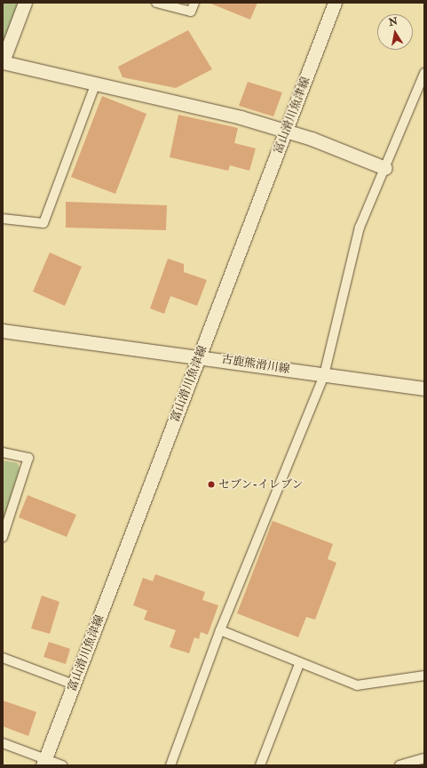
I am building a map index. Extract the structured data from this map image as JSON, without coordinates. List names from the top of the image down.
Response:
{
  "streets": {
    "main road": ["富山滑川魚津線", "古鹿熊滑川線"]
  },
  "crossings": [
    ["富山滑川魚津線", "古鹿熊滑川線"]
  ],
  "places": ["セブン-イレブン"],
  "north": "top"
}
